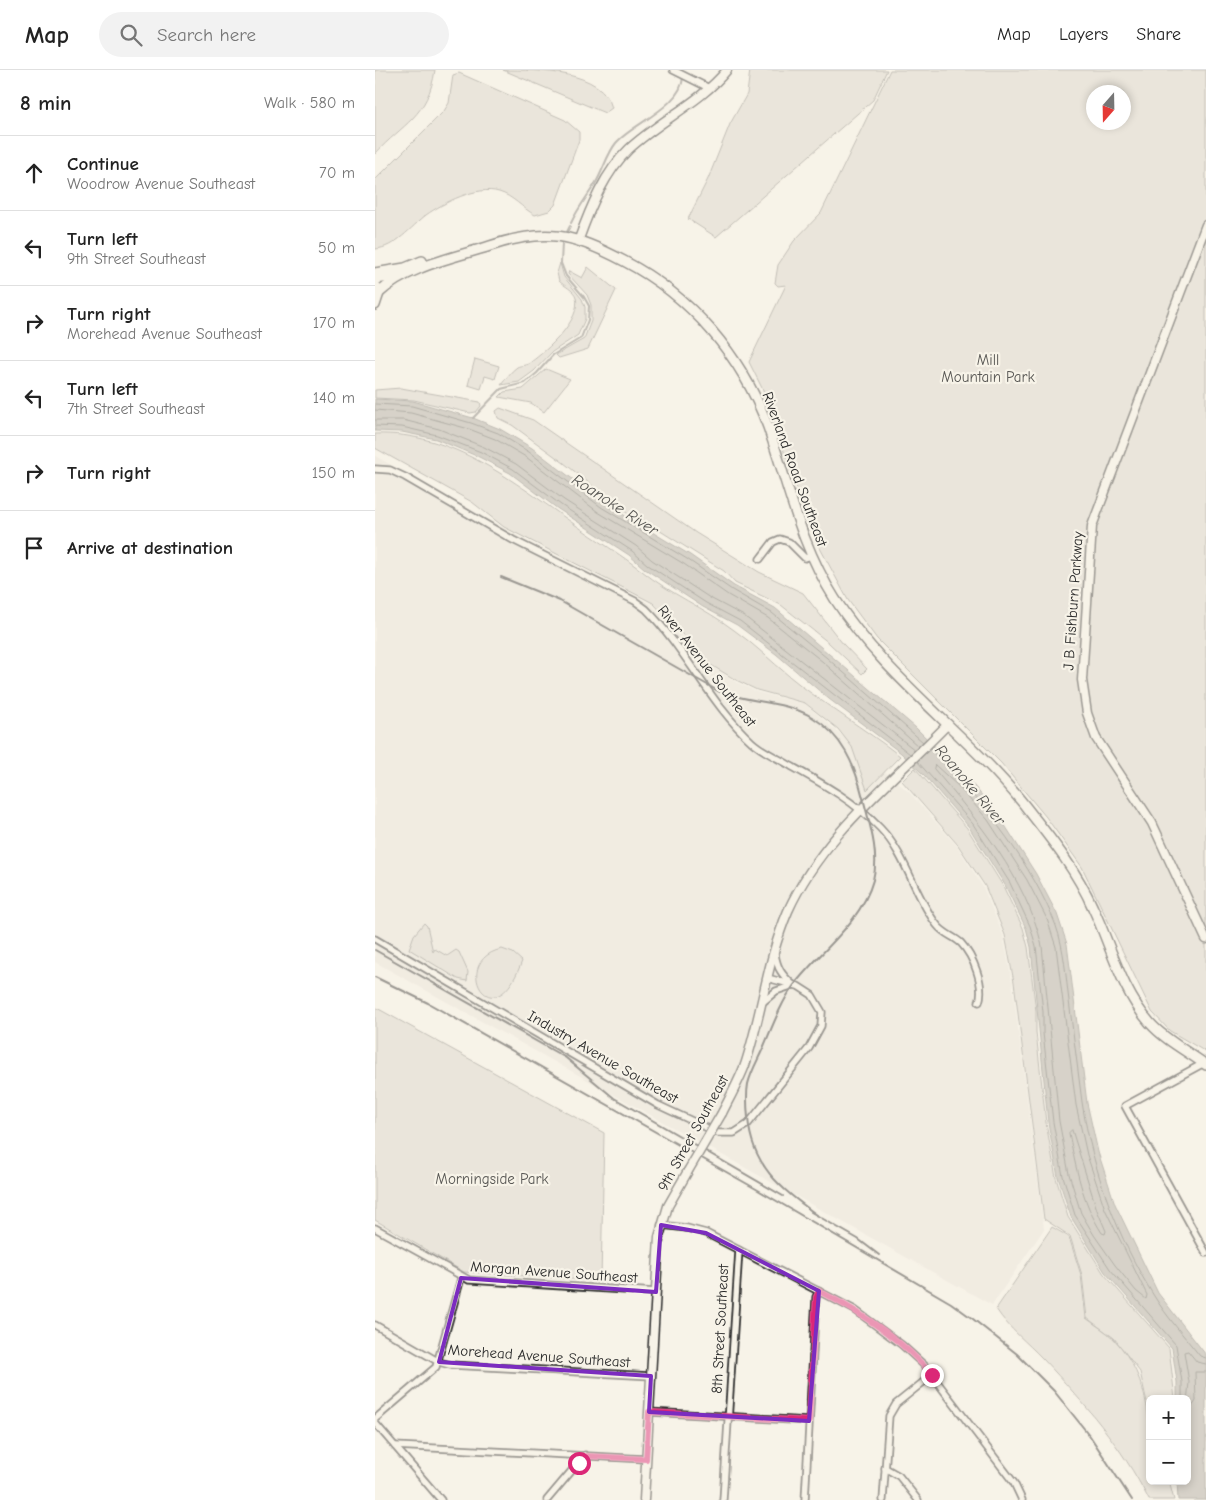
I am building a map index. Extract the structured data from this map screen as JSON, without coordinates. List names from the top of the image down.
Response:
{
  "streets": {
    "main road": ["Riverland Road Southeast"],
    "street": [
      "J B Fishburn Parkway",
      "River Avenue Southeast",
      "Industry Avenue Southeast",
      "9th Street Southeast",
      "Morgan Avenue Southeast",
      "8th Street Southeast",
      "Morehead Avenue Southeast"
    ]
  },
  "crossings": [
    ["Riverland Road Southeast", "9th Street Southeast"],
    ["River Avenue Southeast", "9th Street Southeast"],
    ["Industry Avenue Southeast", "9th Street Southeast"],
    ["9th Street Southeast", "Morgan Avenue Southeast"],
    ["9th Street Southeast", "Morehead Avenue Southeast"]
  ],
  "water": ["Roanoke River"],
  "parks": ["Mill Mountain Park", "Morningside Park"],
  "north": "bottom",
  "page": {
    "header": "Map",
    "search": "Search here",
    "nav": ["Map", "Layers", "Share"],
    "heading": ["8 min", "Walk · 580 m"],
    "list": [
      ["Continue", "Woodrow Avenue Southeast", "70 m"],
      ["Turn left", "9th Street Southeast", "50 m"],
      ["Turn right", "Morehead Avenue Southeast", "170 m"],
      ["Turn left", "7th Street Southeast", "140 m"],
      ["Turn right", "150 m"],
      "Arrive at destination"
    ],
    "map_buttons": ["+", "−"]
  }
}
